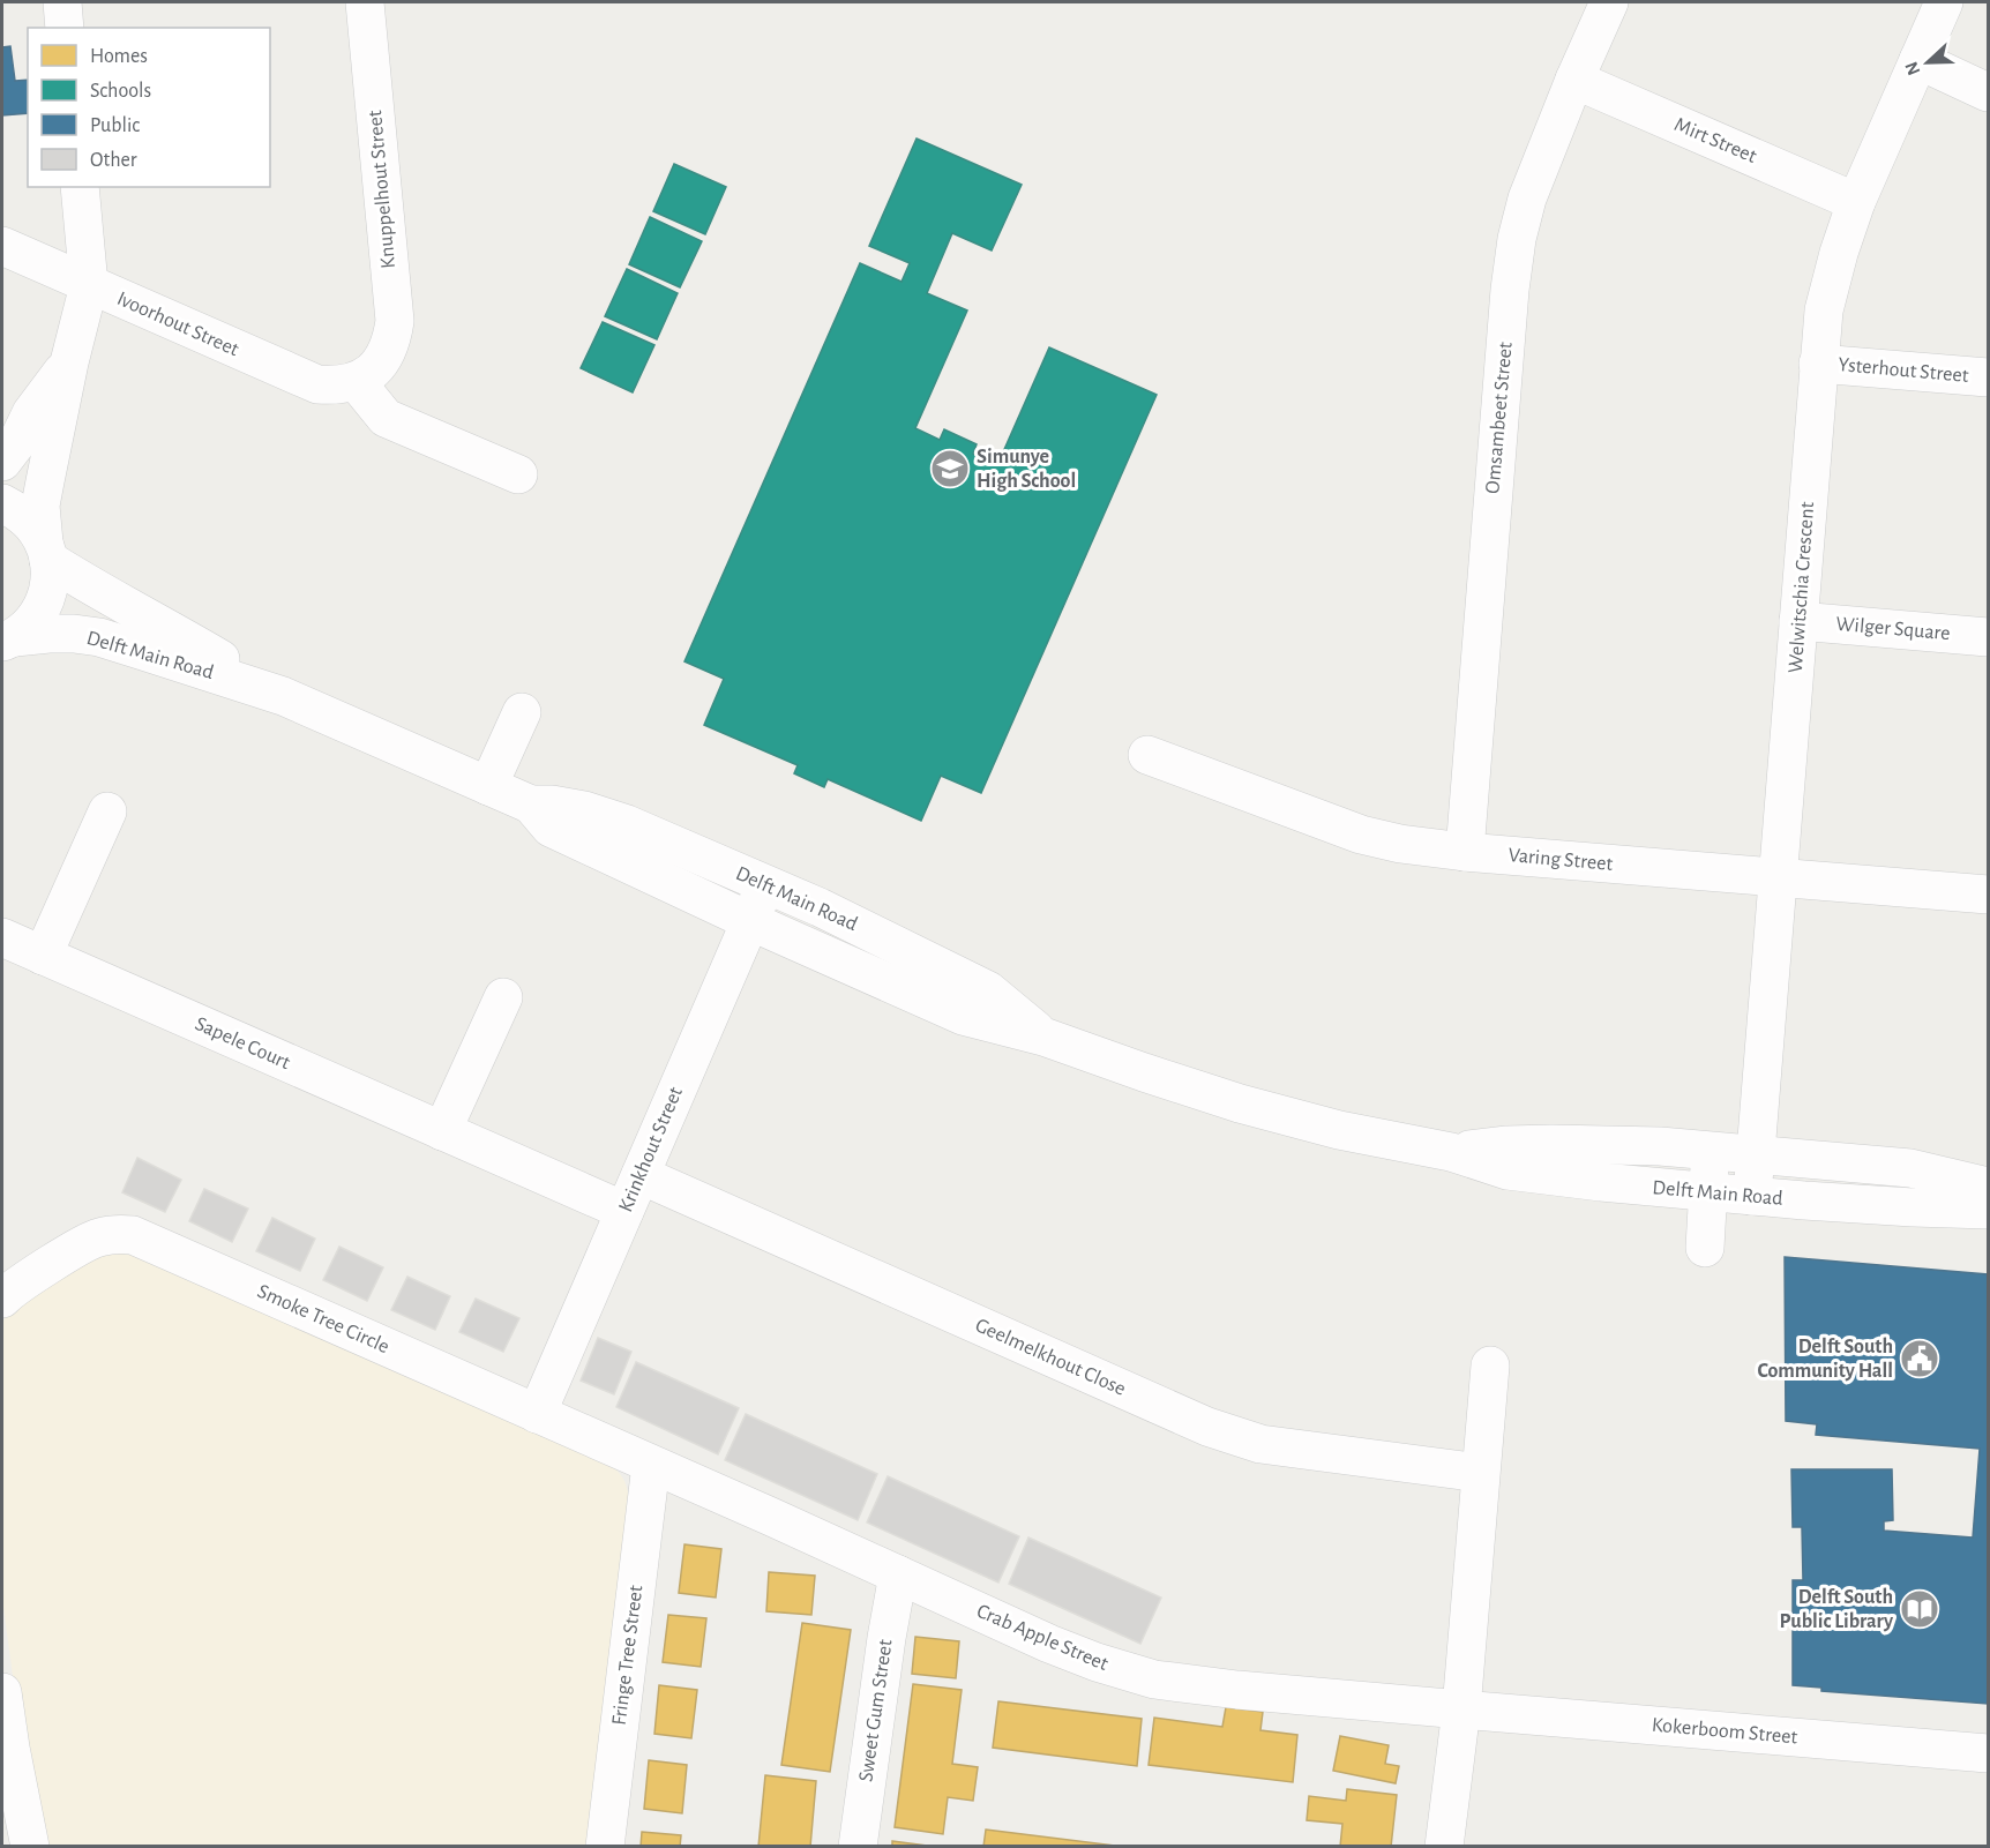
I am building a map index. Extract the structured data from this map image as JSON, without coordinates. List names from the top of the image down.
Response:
{
  "streets": {
    "street": [
      "Mirt Street",
      "Knuppelhout Street",
      "Ivoorhout Street",
      "Ysterhout Street",
      "Omsambeet Street",
      "Welwitschia Crescent",
      "Wilger Square",
      "Delft Main Road",
      "Varing Street",
      "Sapele Court",
      "Krinkhout Street",
      "Smoke Tree Circle",
      "Geelmelkhout Close",
      "Crab Apple Street",
      "Fringe Tree Street",
      "Sweet Gum Street",
      "Kokerboom Street"
    ]
  },
  "crossings": [
    ["Mirt Street", "Omsambeet Street"],
    ["Mirt Street", "Welwitschia Crescent"],
    ["Knuppelhout Street", "Ivoorhout Street"],
    ["Ysterhout Street", "Welwitschia Crescent"],
    ["Omsambeet Street", "Varing Street"],
    ["Welwitschia Crescent", "Wilger Square"],
    ["Welwitschia Crescent", "Delft Main Road"],
    ["Welwitschia Crescent", "Varing Street"],
    ["Delft Main Road", "Krinkhout Street"],
    ["Sapele Court", "Krinkhout Street"],
    ["Krinkhout Street", "Smoke Tree Circle"],
    ["Krinkhout Street", "Geelmelkhout Close"],
    ["Smoke Tree Circle", "Crab Apple Street"],
    ["Smoke Tree Circle", "Fringe Tree Street"],
    ["Crab Apple Street", "Fringe Tree Street"],
    ["Crab Apple Street", "Sweet Gum Street"],
    ["Crab Apple Street", "Kokerboom Street"]
  ],
  "places": {
    "school or university": ["Simunye High School"],
    "public building": ["Delft South Community Hall"],
    "library": ["Delft South Public Library"]
  },
  "legend": [
    "Homes",
    "Schools",
    "Public",
    "Other"
  ],
  "north": "left"
}
